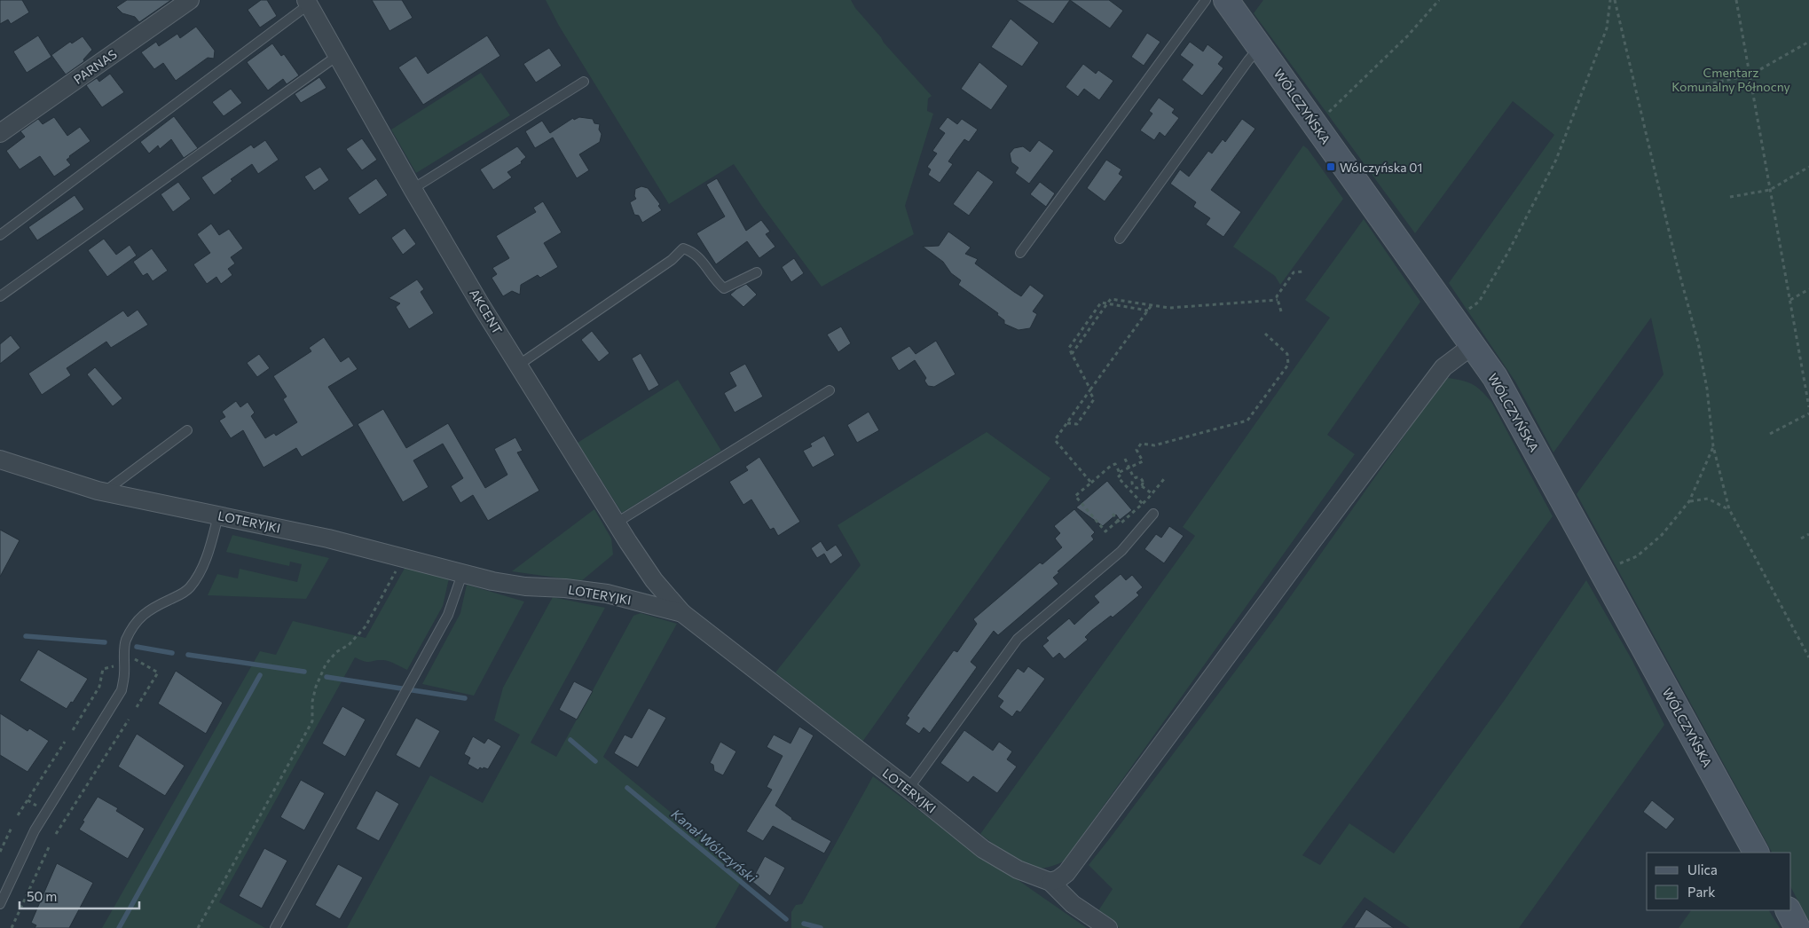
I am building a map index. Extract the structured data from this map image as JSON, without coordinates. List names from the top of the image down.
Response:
{
  "streets": {
    "street": [
      "PARNAS",
      "WÓLCZYŃSKA",
      "AKCENT",
      "LOTERYJKI"
    ]
  },
  "crossings": [
    ["AKCENT", "LOTERYJKI"]
  ],
  "water": ["Kanał Wólczyński"],
  "parks": ["Cmentarz Komunalny Północny"],
  "places": {
    "transit": ["Wólczyńska 01"]
  },
  "legend": ["Ulica", "Park"],
  "scale_bar": "50 m"
}
